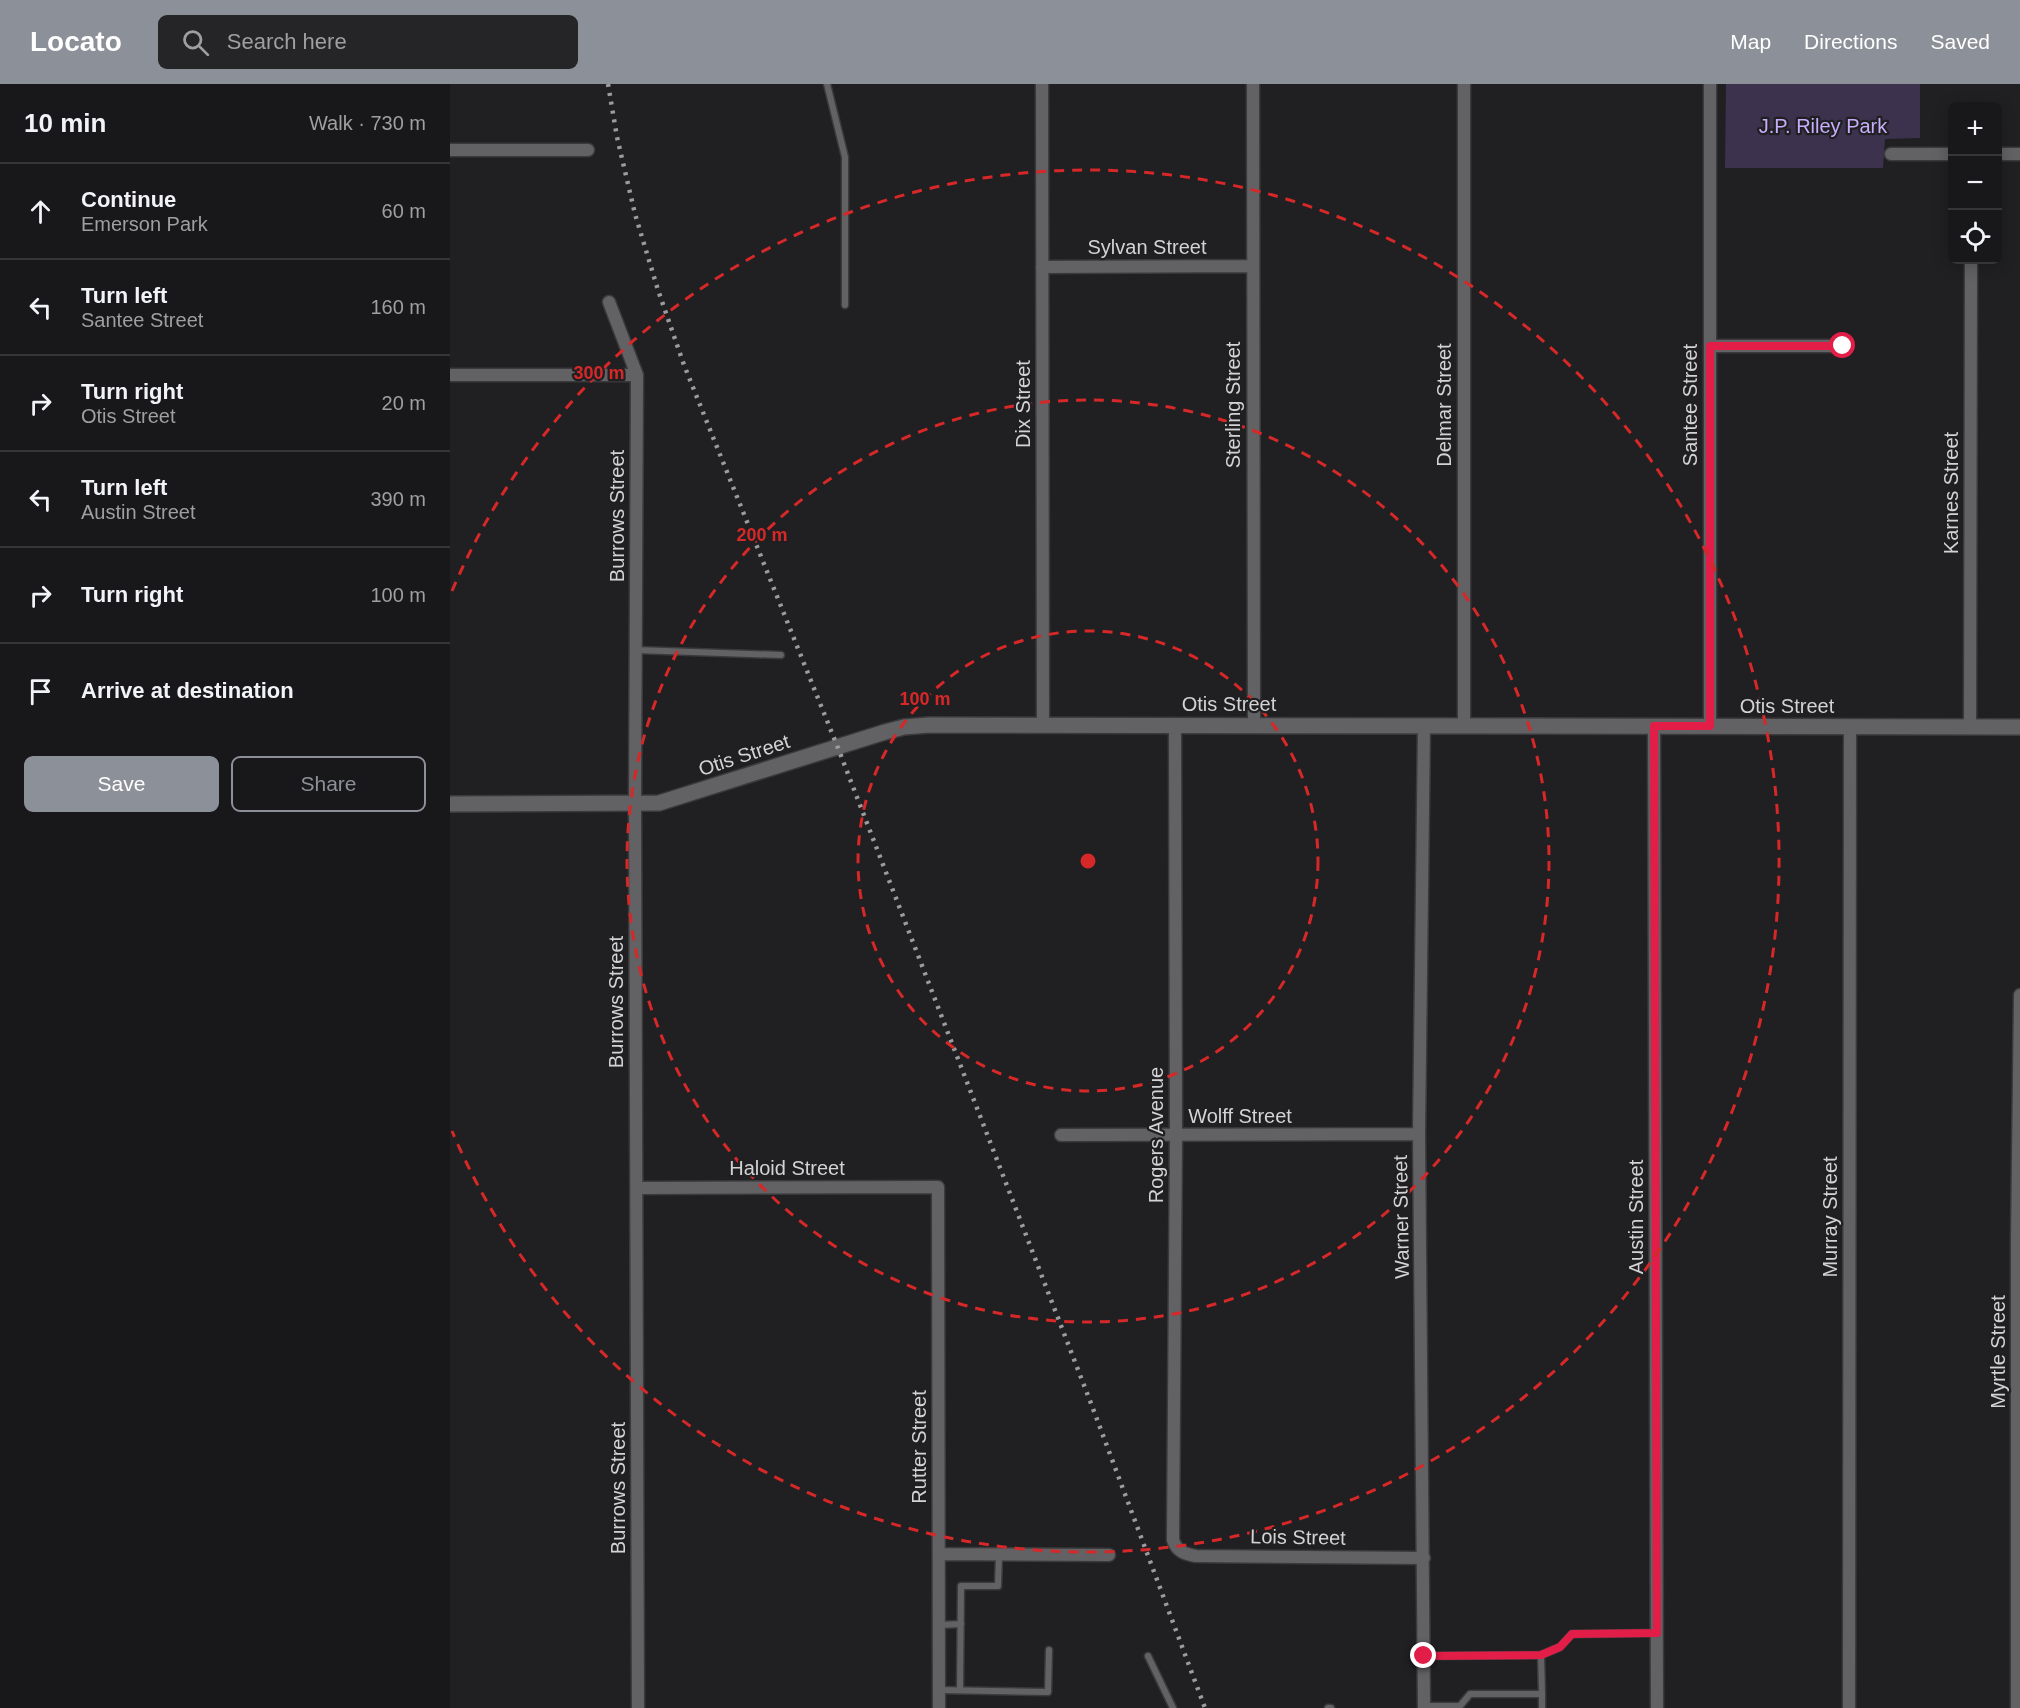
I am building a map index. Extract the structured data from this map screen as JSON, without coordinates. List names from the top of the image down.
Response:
{
  "streets": {
    "street": [
      "Sylvan Street",
      "Dix Street",
      "Sterling Street",
      "Delmar Street",
      "Santee Street",
      "Karnes Street",
      "Burrows Street",
      "Otis Street",
      "Wolff Street",
      "Rogers Avenue",
      "Haloid Street",
      "Warner Street",
      "Austin Street",
      "Murray Street",
      "Myrtle Street",
      "Rutter Street",
      "Lois Street"
    ]
  },
  "crossings": [
    ["Sylvan Street", "Dix Street"],
    ["Sylvan Street", "Sterling Street"],
    ["Dix Street", "Otis Street"],
    ["Sterling Street", "Otis Street"],
    ["Delmar Street", "Otis Street"],
    ["Santee Street", "Otis Street"],
    ["Karnes Street", "Otis Street"],
    ["Burrows Street", "Otis Street"],
    ["Burrows Street", "Haloid Street"],
    ["Otis Street", "Rogers Avenue"],
    ["Otis Street", "Warner Street"],
    ["Otis Street", "Austin Street"],
    ["Otis Street", "Murray Street"],
    ["Wolff Street", "Rogers Avenue"],
    ["Wolff Street", "Warner Street"],
    ["Rogers Avenue", "Lois Street"],
    ["Haloid Street", "Rutter Street"],
    ["Warner Street", "Lois Street"]
  ],
  "parks": ["J.P. Riley Park"],
  "page": {
    "header": "Locato",
    "search": "Search here",
    "nav": ["Map", "Directions", "Saved"],
    "heading": ["10 min", "Walk · 730 m"],
    "map_buttons": ["+", "−"],
    "list": [
      ["Continue", "Emerson Park", "60 m"],
      ["Turn left", "Santee Street", "160 m"],
      ["Turn right", "Otis Street", "20 m"],
      ["Turn left", "Austin Street", "390 m"],
      ["Turn right", "100 m"],
      "Arrive at destination"
    ],
    "buttons": ["Save", "Share"]
  },
  "rings": ["300 m", "200 m", "100 m"]
}
